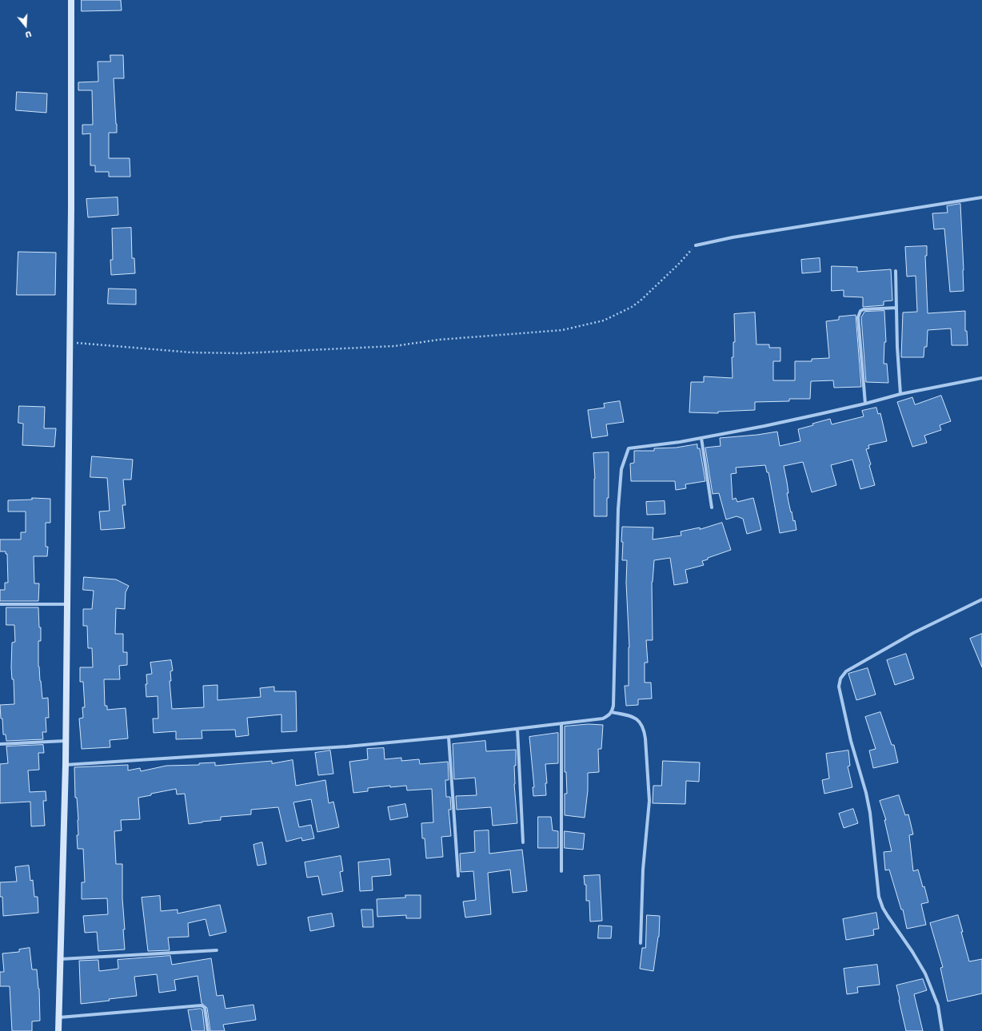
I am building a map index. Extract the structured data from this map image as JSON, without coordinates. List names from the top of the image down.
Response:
{
  "north": "bottom"
}
